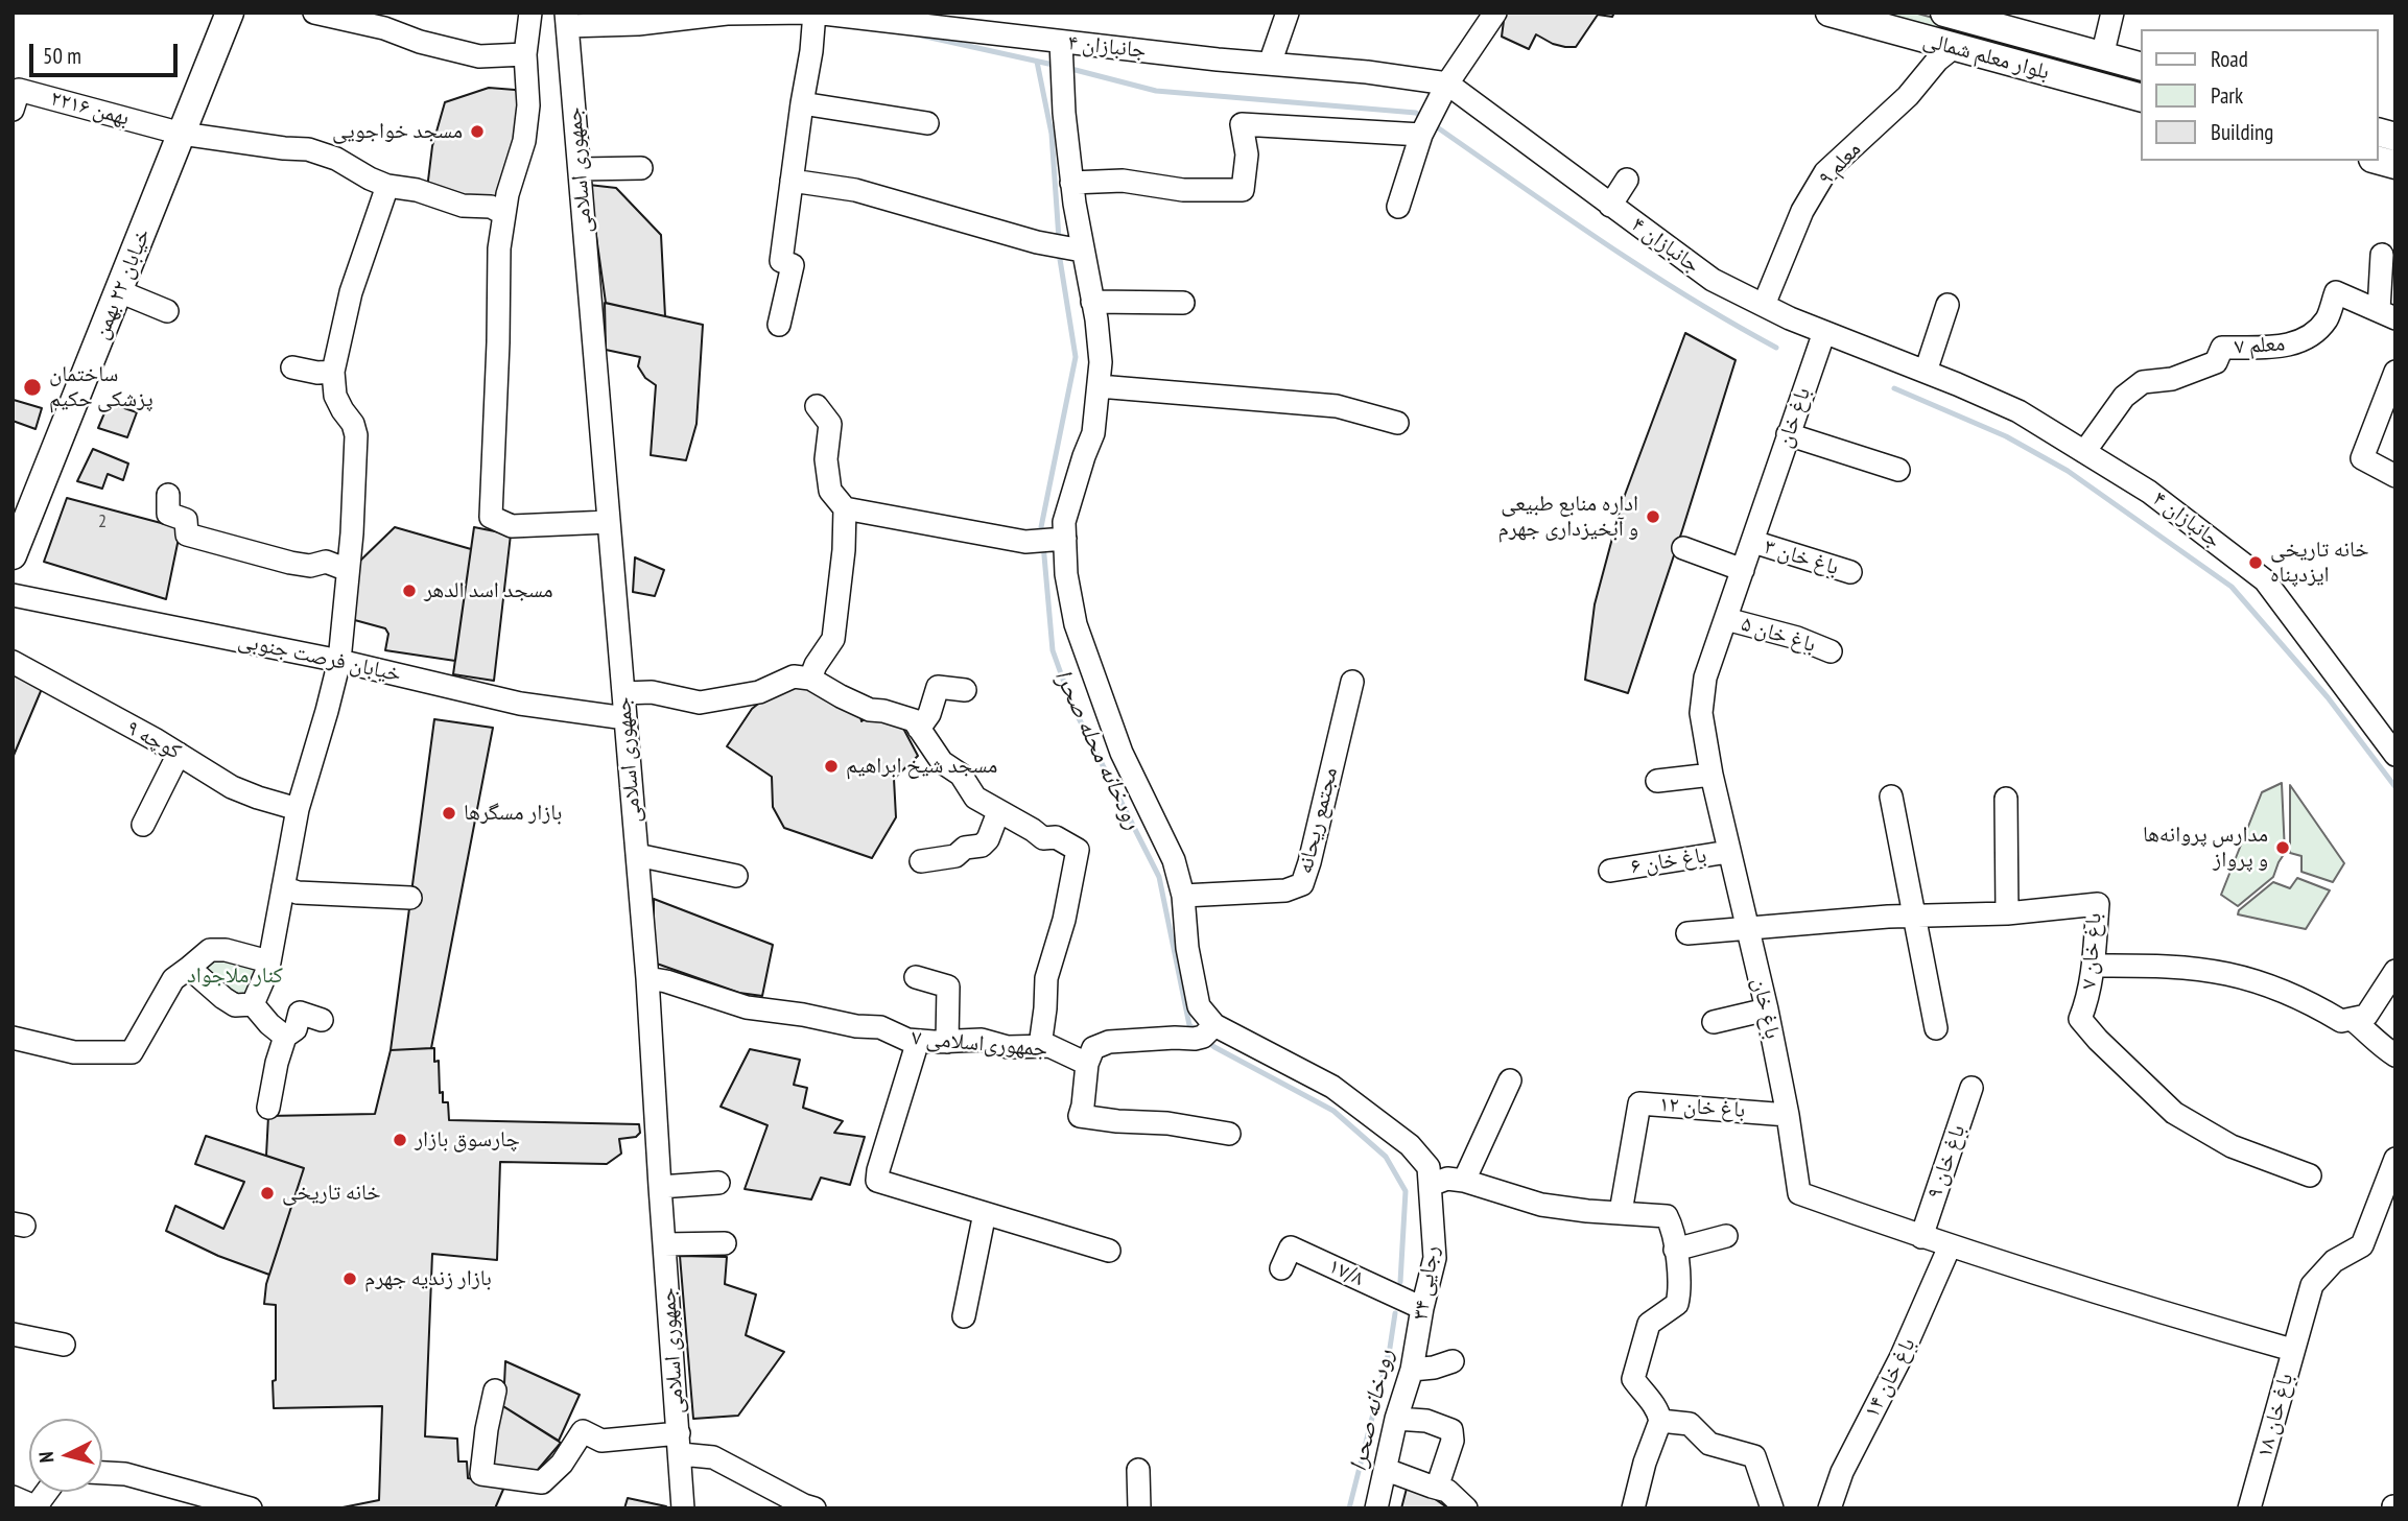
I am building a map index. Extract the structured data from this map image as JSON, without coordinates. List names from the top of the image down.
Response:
{
  "streets": {
    "main road": ["بلوار معلم شمالی", "خیابان ۲۲ بهمن"],
    "street": [
      "جانبازان ۴",
      "۲۲بهمن ۱۶",
      "معلم ۹",
      "جمهوری اسلامی",
      "معلم ۷",
      "باغ خان",
      "باغ خان ۳",
      "باغ خان ۵",
      "خیابان فرصت جنوبی",
      "کوچه ۹",
      "مجتمع ریحانه",
      "باغ خان ۶",
      "باغ خان ۷",
      "جمهوری‌اسلامی ۷",
      "باغ خان ۱۲",
      "باغ خان ۹",
      "۱۷/۸",
      "رجایی ۳۴",
      "باغ خان ۱۴",
      "باغ خان ۱۸"
    ]
  },
  "crossings": [
    ["جانبازان ۴", "معلم ۹"],
    ["جانبازان ۴", "جمهوری اسلامی"],
    ["جانبازان ۴", "معلم ۷"],
    ["جانبازان ۴", "باغ خان"],
    ["بلوار معلم شمالی", "معلم ۹"],
    ["۲۲بهمن ۱۶", "خیابان ۲۲ بهمن"],
    ["جمهوری اسلامی", "خیابان فرصت جنوبی"],
    ["جمهوری اسلامی", "جمهوری‌اسلامی ۷"],
    ["باغ خان", "باغ خان ۳"],
    ["باغ خان", "باغ خان ۵"],
    ["باغ خان", "باغ خان ۶"],
    ["باغ خان", "باغ خان ۷"],
    ["باغ خان", "باغ خان ۱۲"],
    ["باغ خان", "باغ خان ۹"],
    ["باغ خان", "باغ خان ۱۴"],
    ["باغ خان", "باغ خان ۱۸"],
    ["۱۷/۸", "رجایی ۳۴"]
  ],
  "water": ["رودخانه محله صحرا", "رودخانه صحرا"],
  "parks": ["کنار ملا‌جواد"],
  "places": [
    "مسجد خواجویی",
    "ساختمان پزشکی حکیم",
    "اداره منابع طبیعی و آبخیزداری جهرم",
    "خانه تاریخی ایزدپناه",
    "مسجد اسد الدهر",
    "مسجد شیخ ابراهیم",
    "بازار مسگرها",
    "مدارس پروانه‌ها و پرواز",
    "چارسوق بازار",
    "خانه تاریخی",
    "بازار زندیه جهرم"
  ],
  "house_numbers": ["2"],
  "legend": ["Road", "Park", "Building"],
  "scale_bar": "50 m",
  "north": "left"
}
